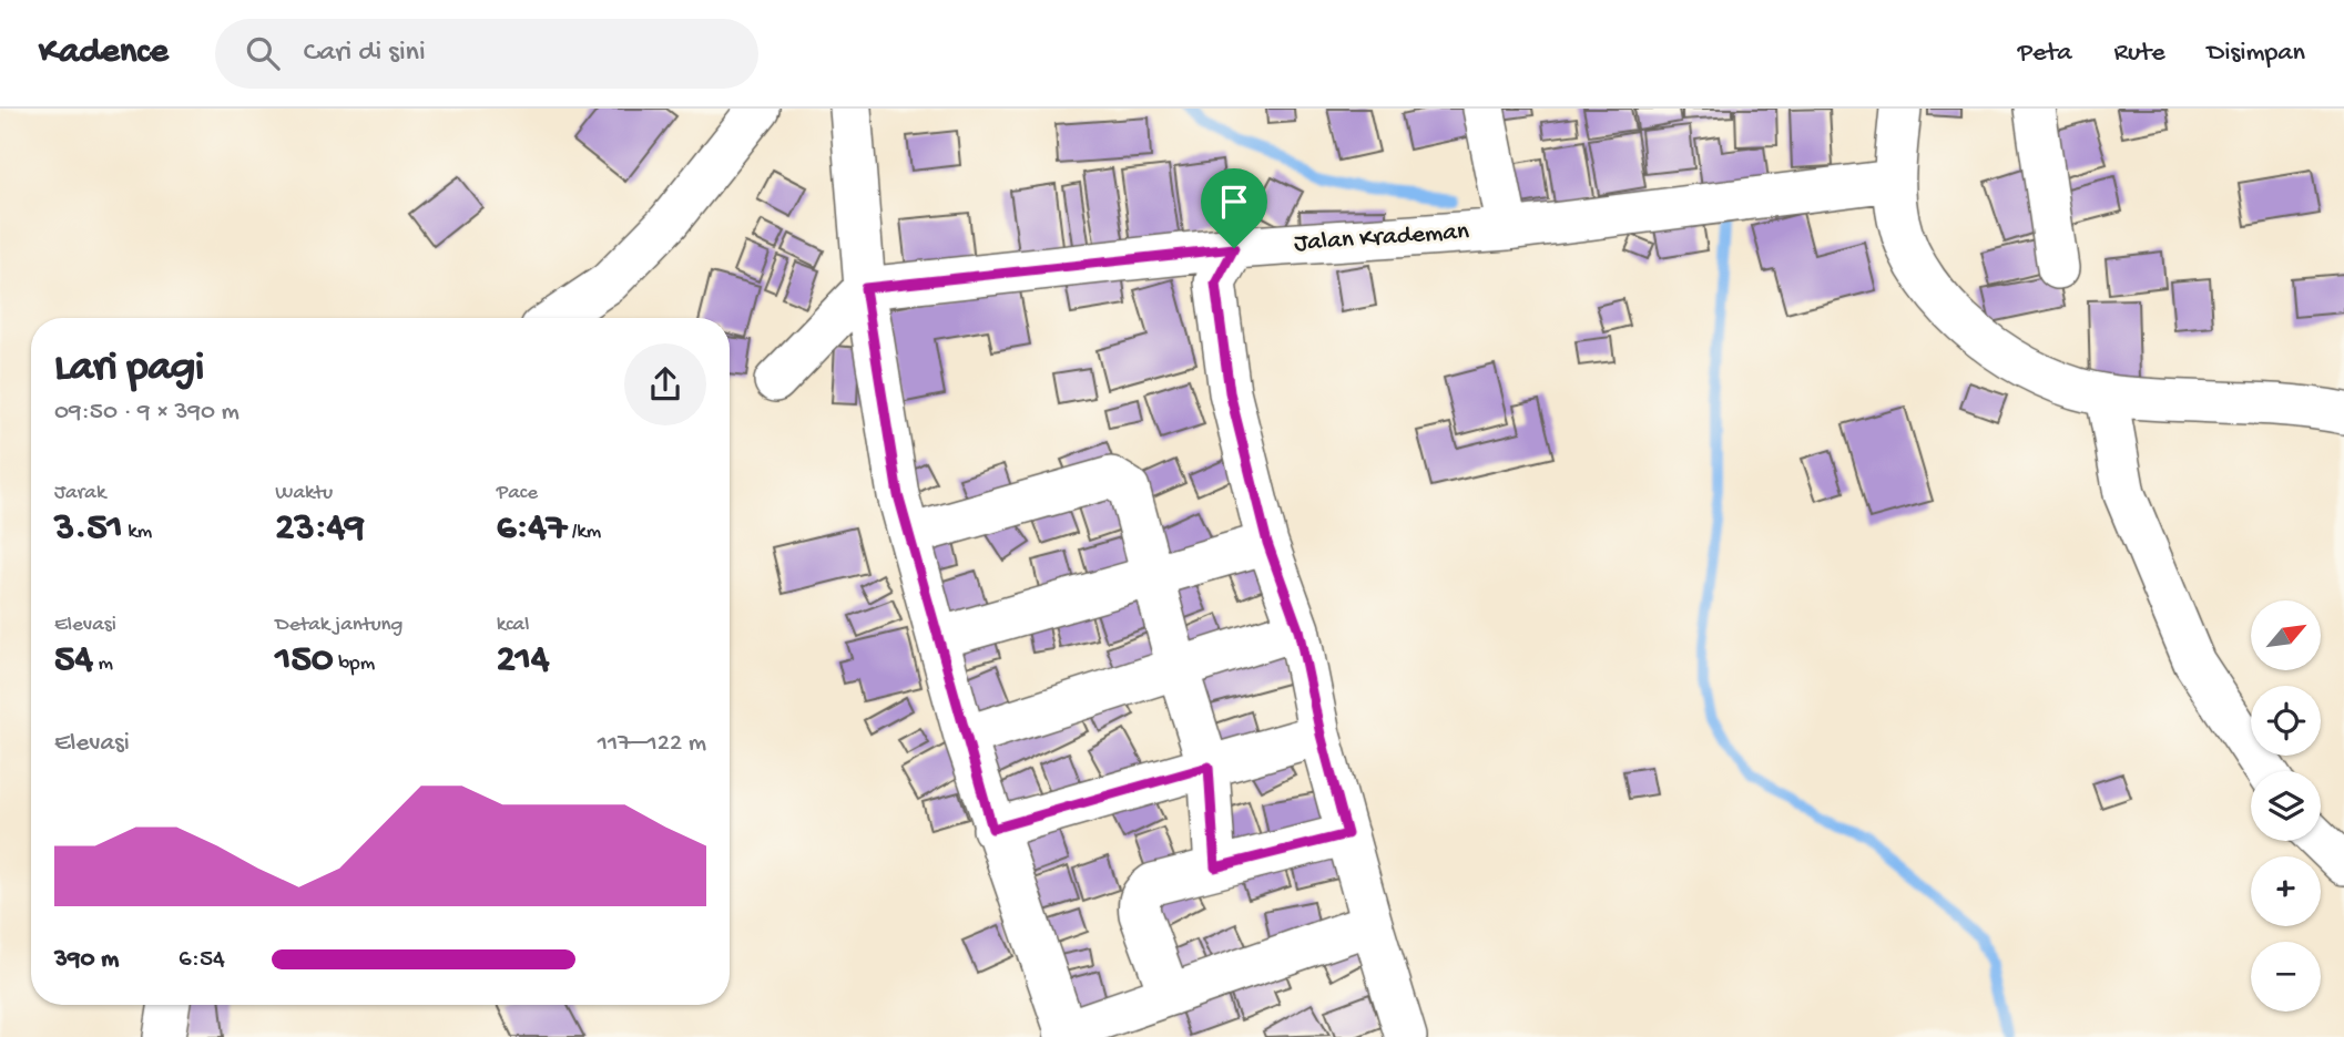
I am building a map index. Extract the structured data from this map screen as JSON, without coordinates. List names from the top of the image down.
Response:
{
  "streets": {
    "street": ["Jalan Krademan"]
  },
  "north": "top right",
  "page": {
    "header": "Kadence",
    "search": "Cari di sini",
    "nav": ["Peta", "Rute", "Disimpan"],
    "heading": ["Lari pagi", "09:50 · 9 × 390 m"],
    "stats": [
      ["Jarak", "3.51 km"],
      ["Waktu", "23:49"],
      ["Pace", "6:47 /km"],
      ["Elevasi", "54 m"],
      ["Detak jantung", "150 bpm"],
      ["kcal", "214"]
    ],
    "map_buttons": ["+", "−"],
    "chart": ["Elevasi", "117–122 m"],
    "list": [
      {
        "name": "390 m",
        "note": "6:54"
      }
    ]
  }
}
